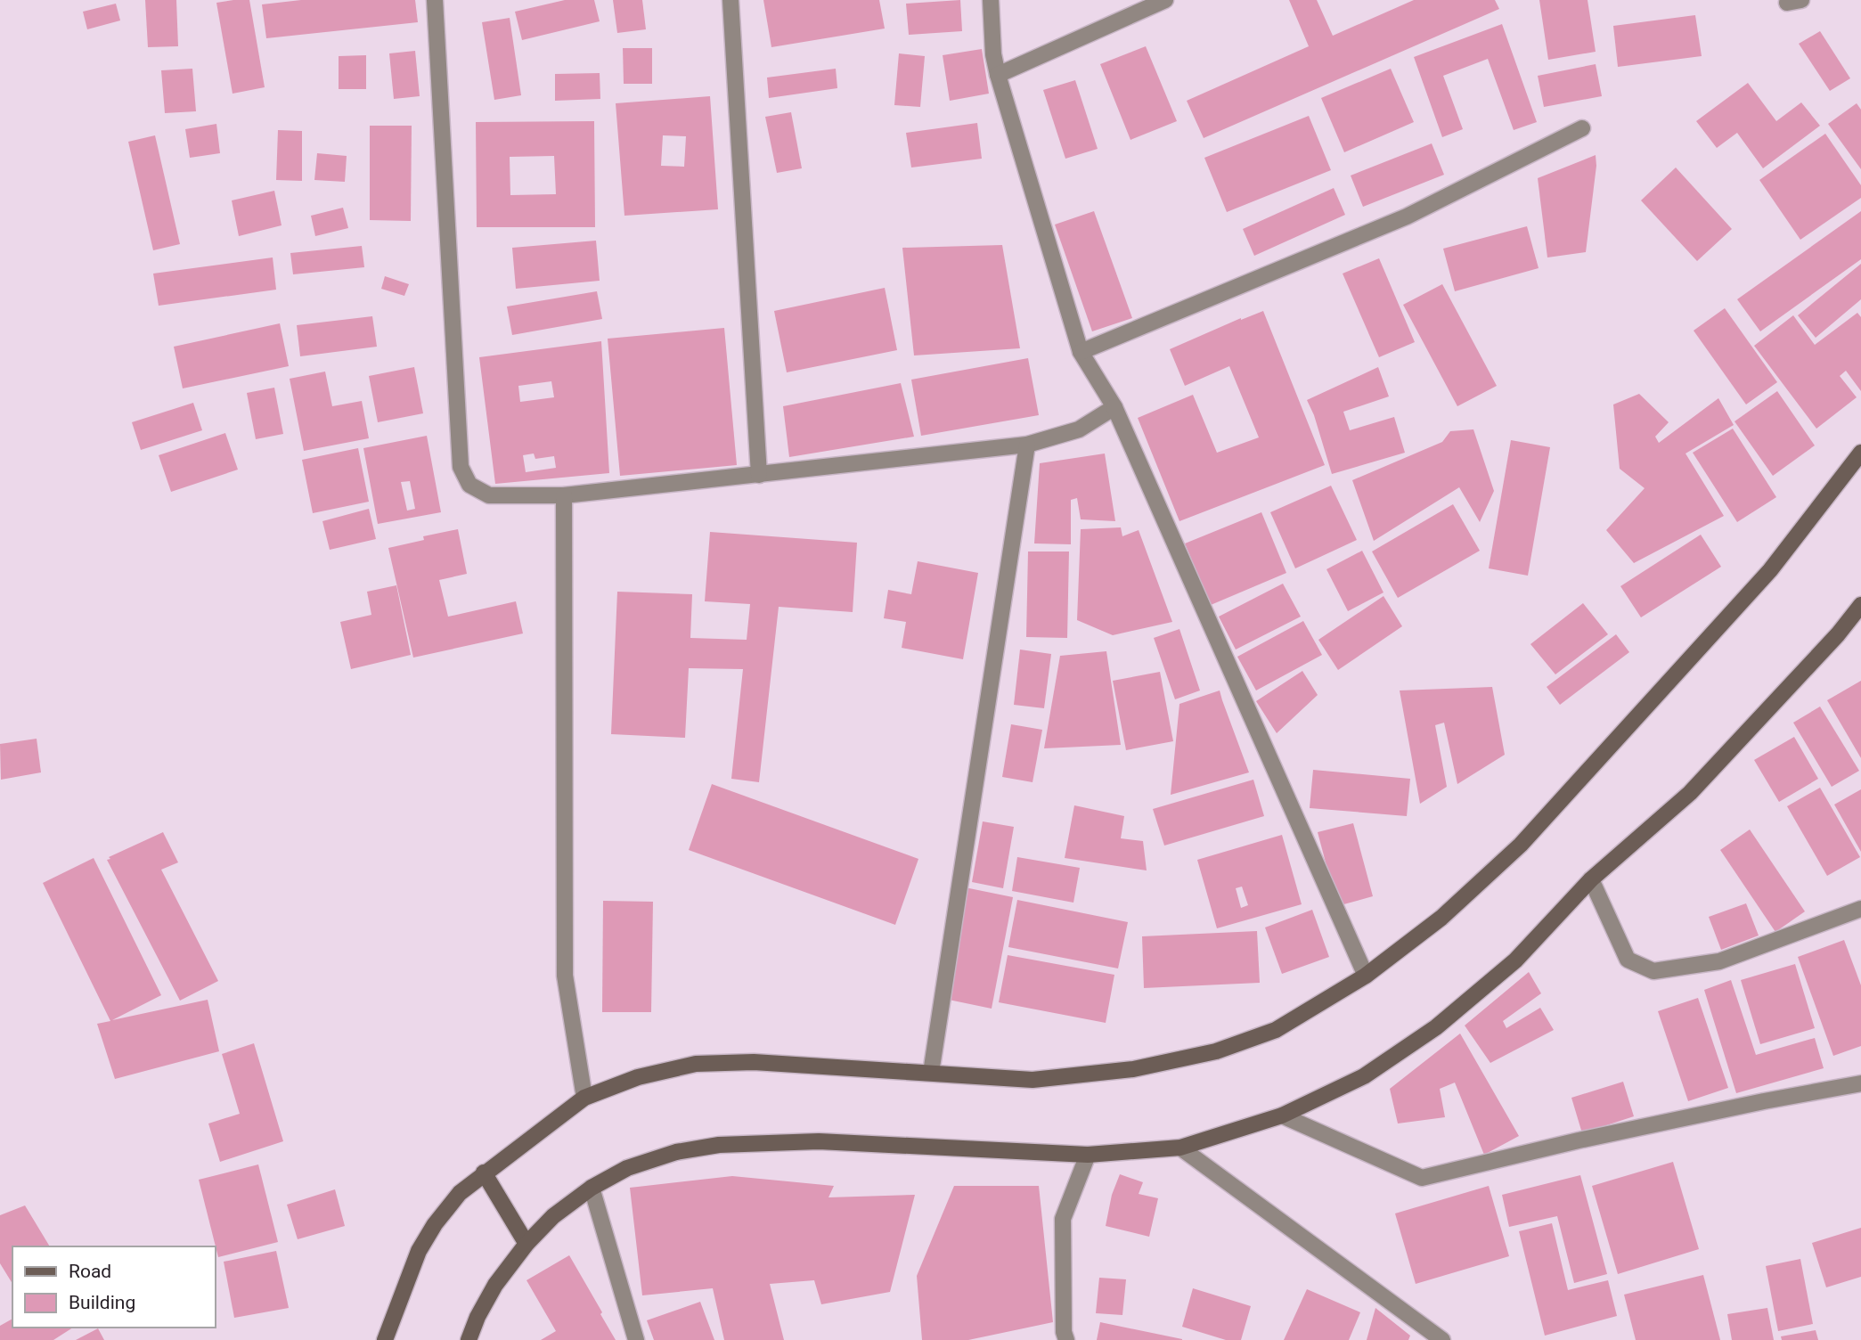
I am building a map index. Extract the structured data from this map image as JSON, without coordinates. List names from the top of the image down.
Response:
{
  "legend": ["Road", "Building"]
}
